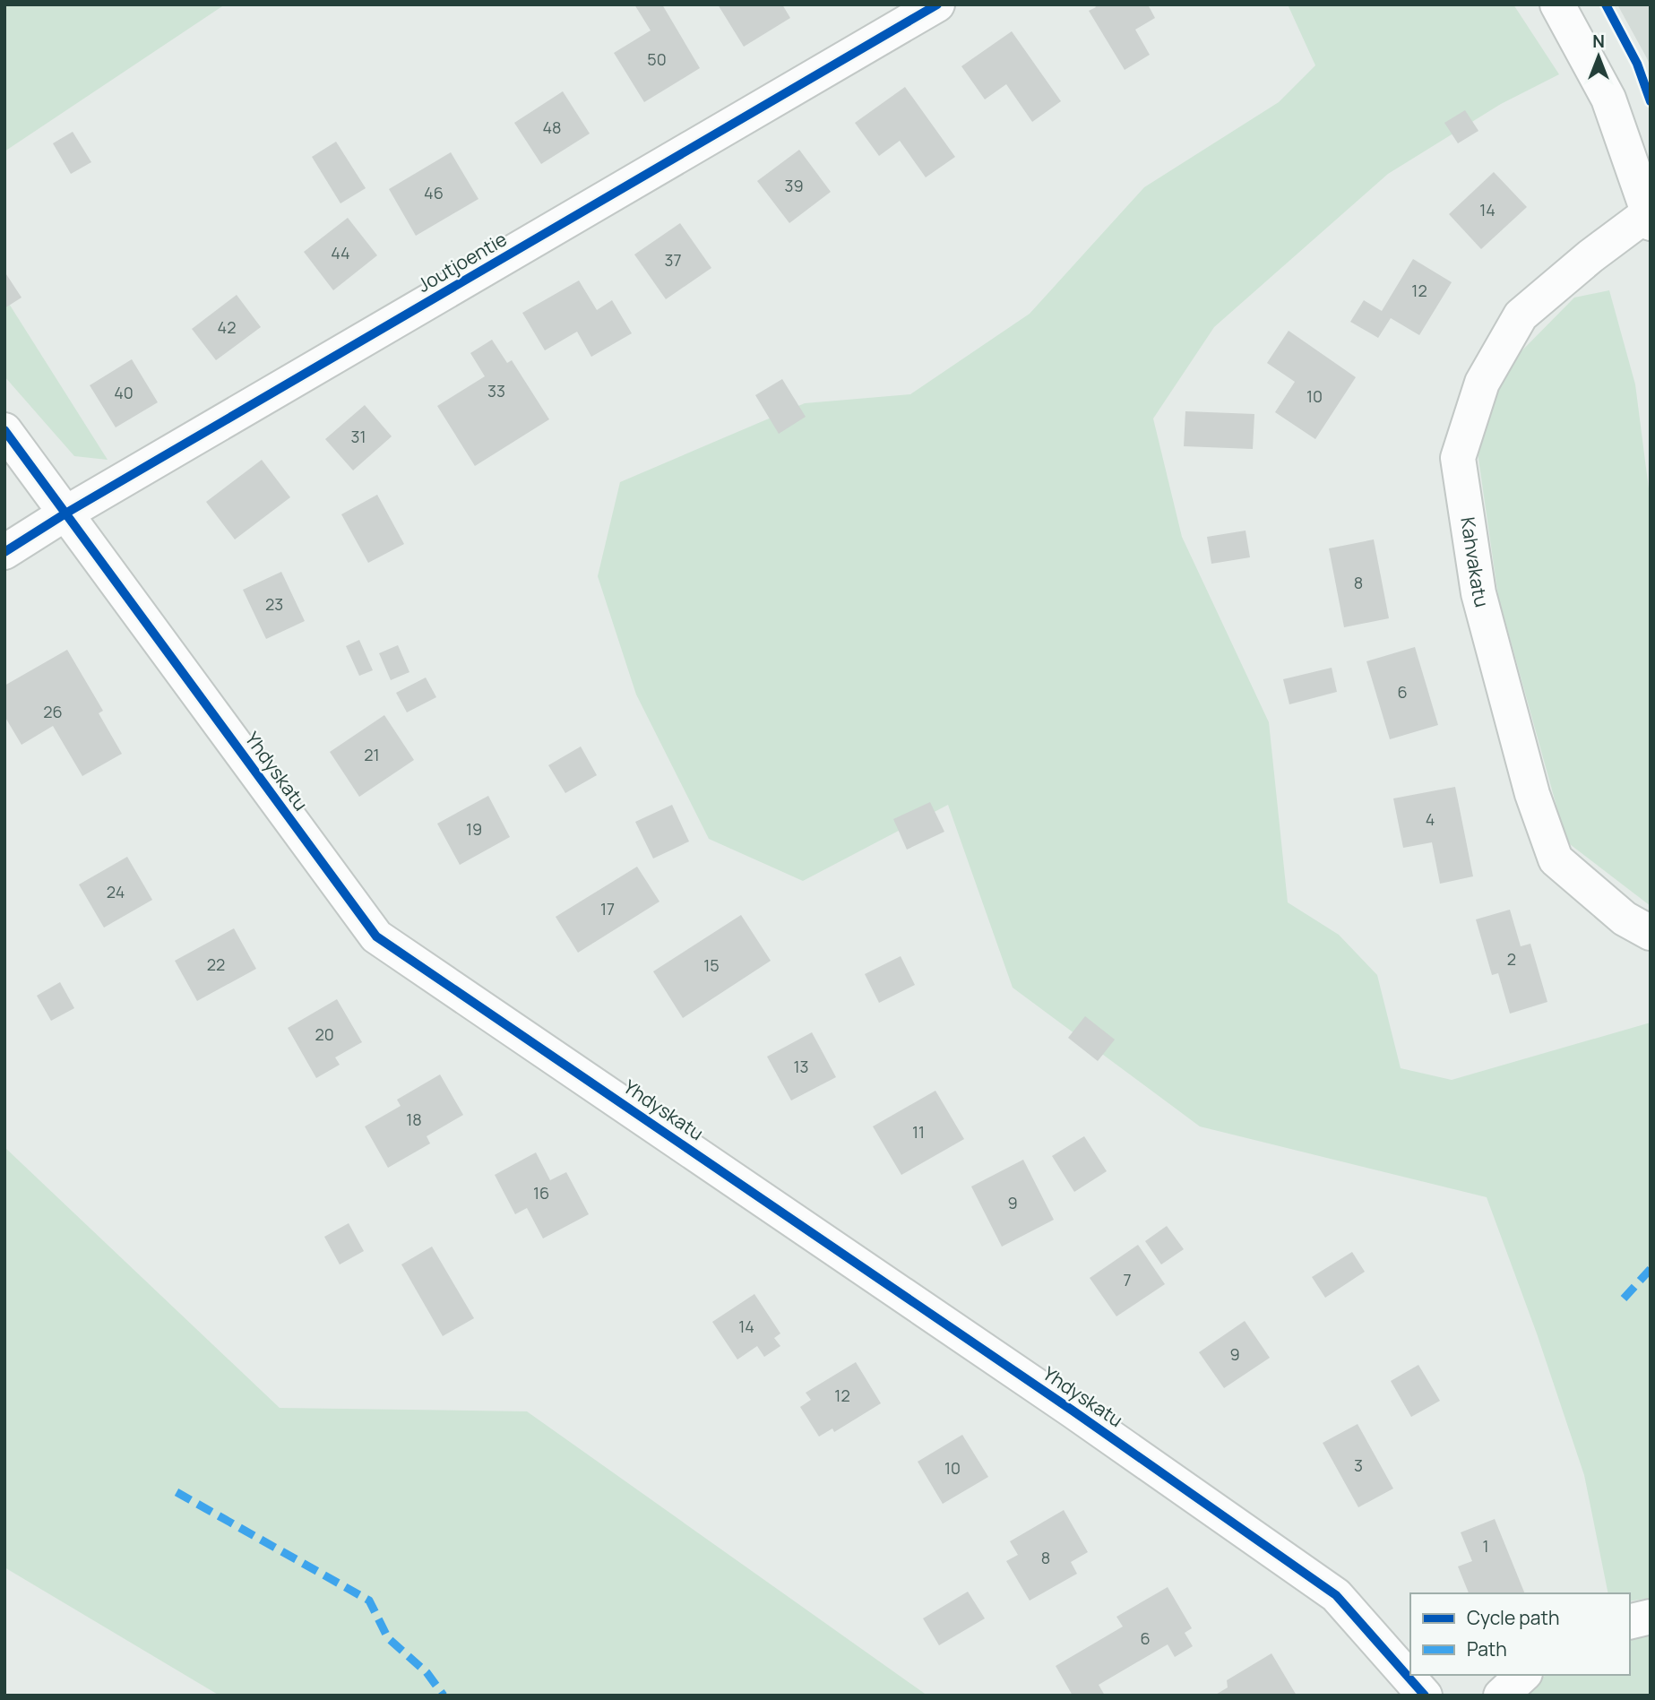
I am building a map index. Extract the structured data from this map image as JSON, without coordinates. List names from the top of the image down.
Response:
{
  "streets": {
    "street": ["Joutjoentie", "Kahvakatu", "Yhdyskatu"]
  },
  "crossings": [
    ["Joutjoentie", "Yhdyskatu"]
  ],
  "house_numbers": [
    "50",
    "48",
    "39",
    "46",
    "14",
    "44",
    "37",
    "12",
    "42",
    "33",
    "40",
    "10",
    "31",
    "8",
    "23",
    "6",
    "26",
    "21",
    "4",
    "19",
    "24",
    "17",
    "2",
    "22",
    "15",
    "20",
    "13",
    "18",
    "11",
    "16",
    "9",
    "7",
    "14",
    "9",
    "12",
    "3",
    "10",
    "1",
    "8",
    "6"
  ],
  "legend": ["Cycle path", "Path"],
  "north": "top"
}
